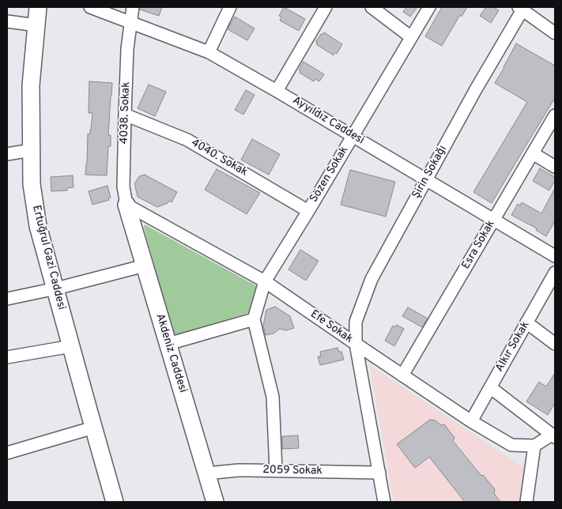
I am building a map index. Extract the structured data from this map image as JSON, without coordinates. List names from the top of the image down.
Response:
{
  "streets": {
    "main road": ["Ertuğrul Gazi Caddesi", "Akdeniz Caddesi"],
    "street": [
      "4038. Sokak",
      "Ayyıldız Caddesi",
      "4040. Sokak",
      "Şirin Sokağı",
      "Sözen Sokak",
      "Esra Sokak",
      "Efe Sokak",
      "Alkır Sokak",
      "2059 Sokak"
    ]
  },
  "crossings": [
    ["4038. Sokak", "Ayyıldız Caddesi"],
    ["4038. Sokak", "4040. Sokak"],
    ["4038. Sokak", "Efe Sokak"],
    ["4038. Sokak", "Akdeniz Caddesi"],
    ["Ayyıldız Caddesi", "Şirin Sokağı"],
    ["Ayyıldız Caddesi", "Sözen Sokak"],
    ["Ayyıldız Caddesi", "Esra Sokak"],
    ["4040. Sokak", "Sözen Sokak"],
    ["Şirin Sokağı", "Efe Sokak"],
    ["Şirin Sokağı", "2059 Sokak"],
    ["Sözen Sokak", "Efe Sokak"],
    ["Esra Sokak", "Efe Sokak"],
    ["Efe Sokak", "Alkır Sokak"],
    ["Efe Sokak", "Akdeniz Caddesi"],
    ["Akdeniz Caddesi", "2059 Sokak"]
  ]
}
